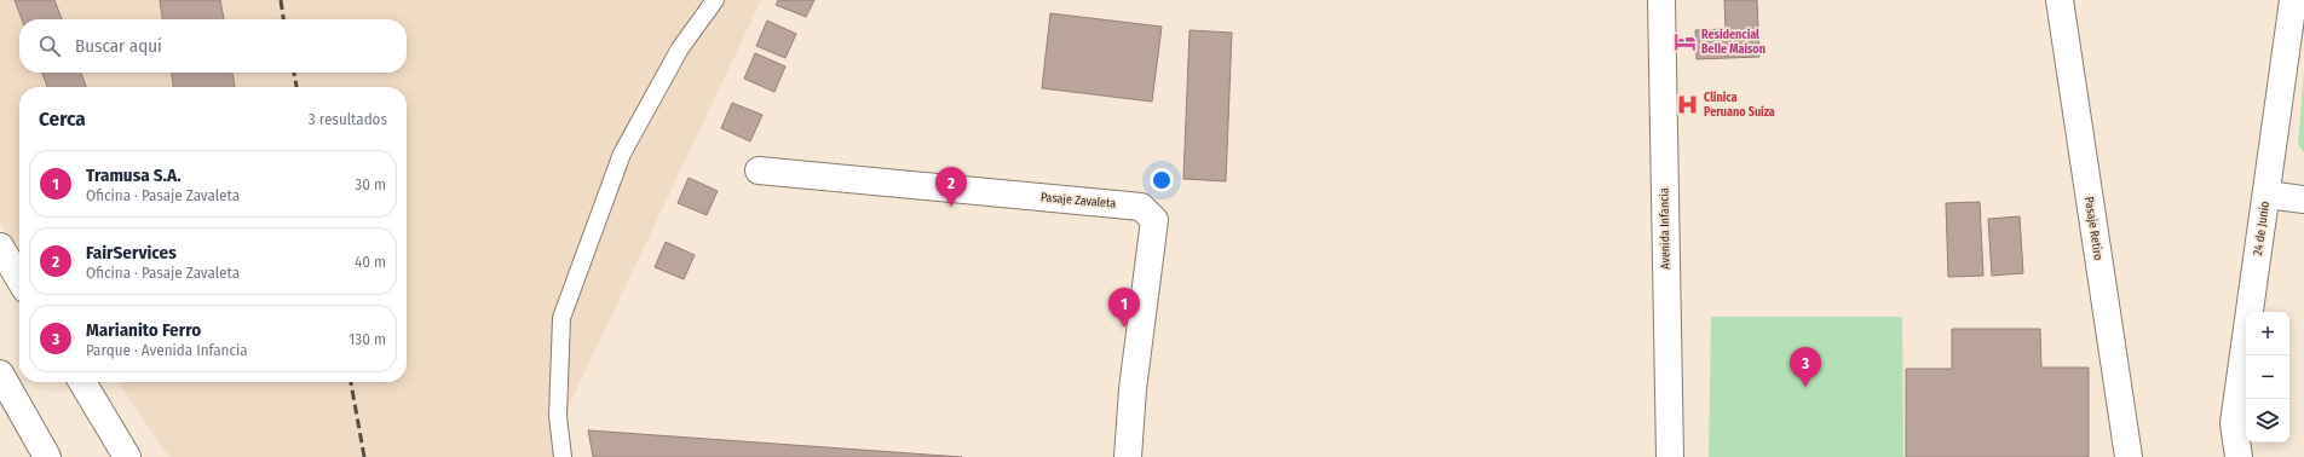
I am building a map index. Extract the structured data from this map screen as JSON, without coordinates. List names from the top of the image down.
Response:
{
  "streets": {
    "street": [
      "Pasaje Zavaleta",
      "Avenida Infancia",
      "Pasaje Retiro",
      "24 de Junio"
    ]
  },
  "places": {
    "hotel": ["Residencial Belle Maison"],
    "hospital": ["Clinica Peruano Suiza"]
  },
  "page": {
    "search": "Buscar aquí",
    "heading": ["Cerca", "3 resultados"],
    "list": [
      {
        "mark": "1",
        "name": "Tramusa S.A.",
        "note": "Oficina · Pasaje Zavaleta",
        "value": "30 m"
      },
      {
        "mark": "2",
        "name": "FairServices",
        "note": "Oficina · Pasaje Zavaleta",
        "value": "40 m"
      },
      {
        "mark": "3",
        "name": "Marianito Ferro",
        "note": "Parque · Avenida Infancia",
        "value": "130 m"
      }
    ],
    "pins": ["2", "1", "3"],
    "map_buttons": ["+", "−"]
  }
}
